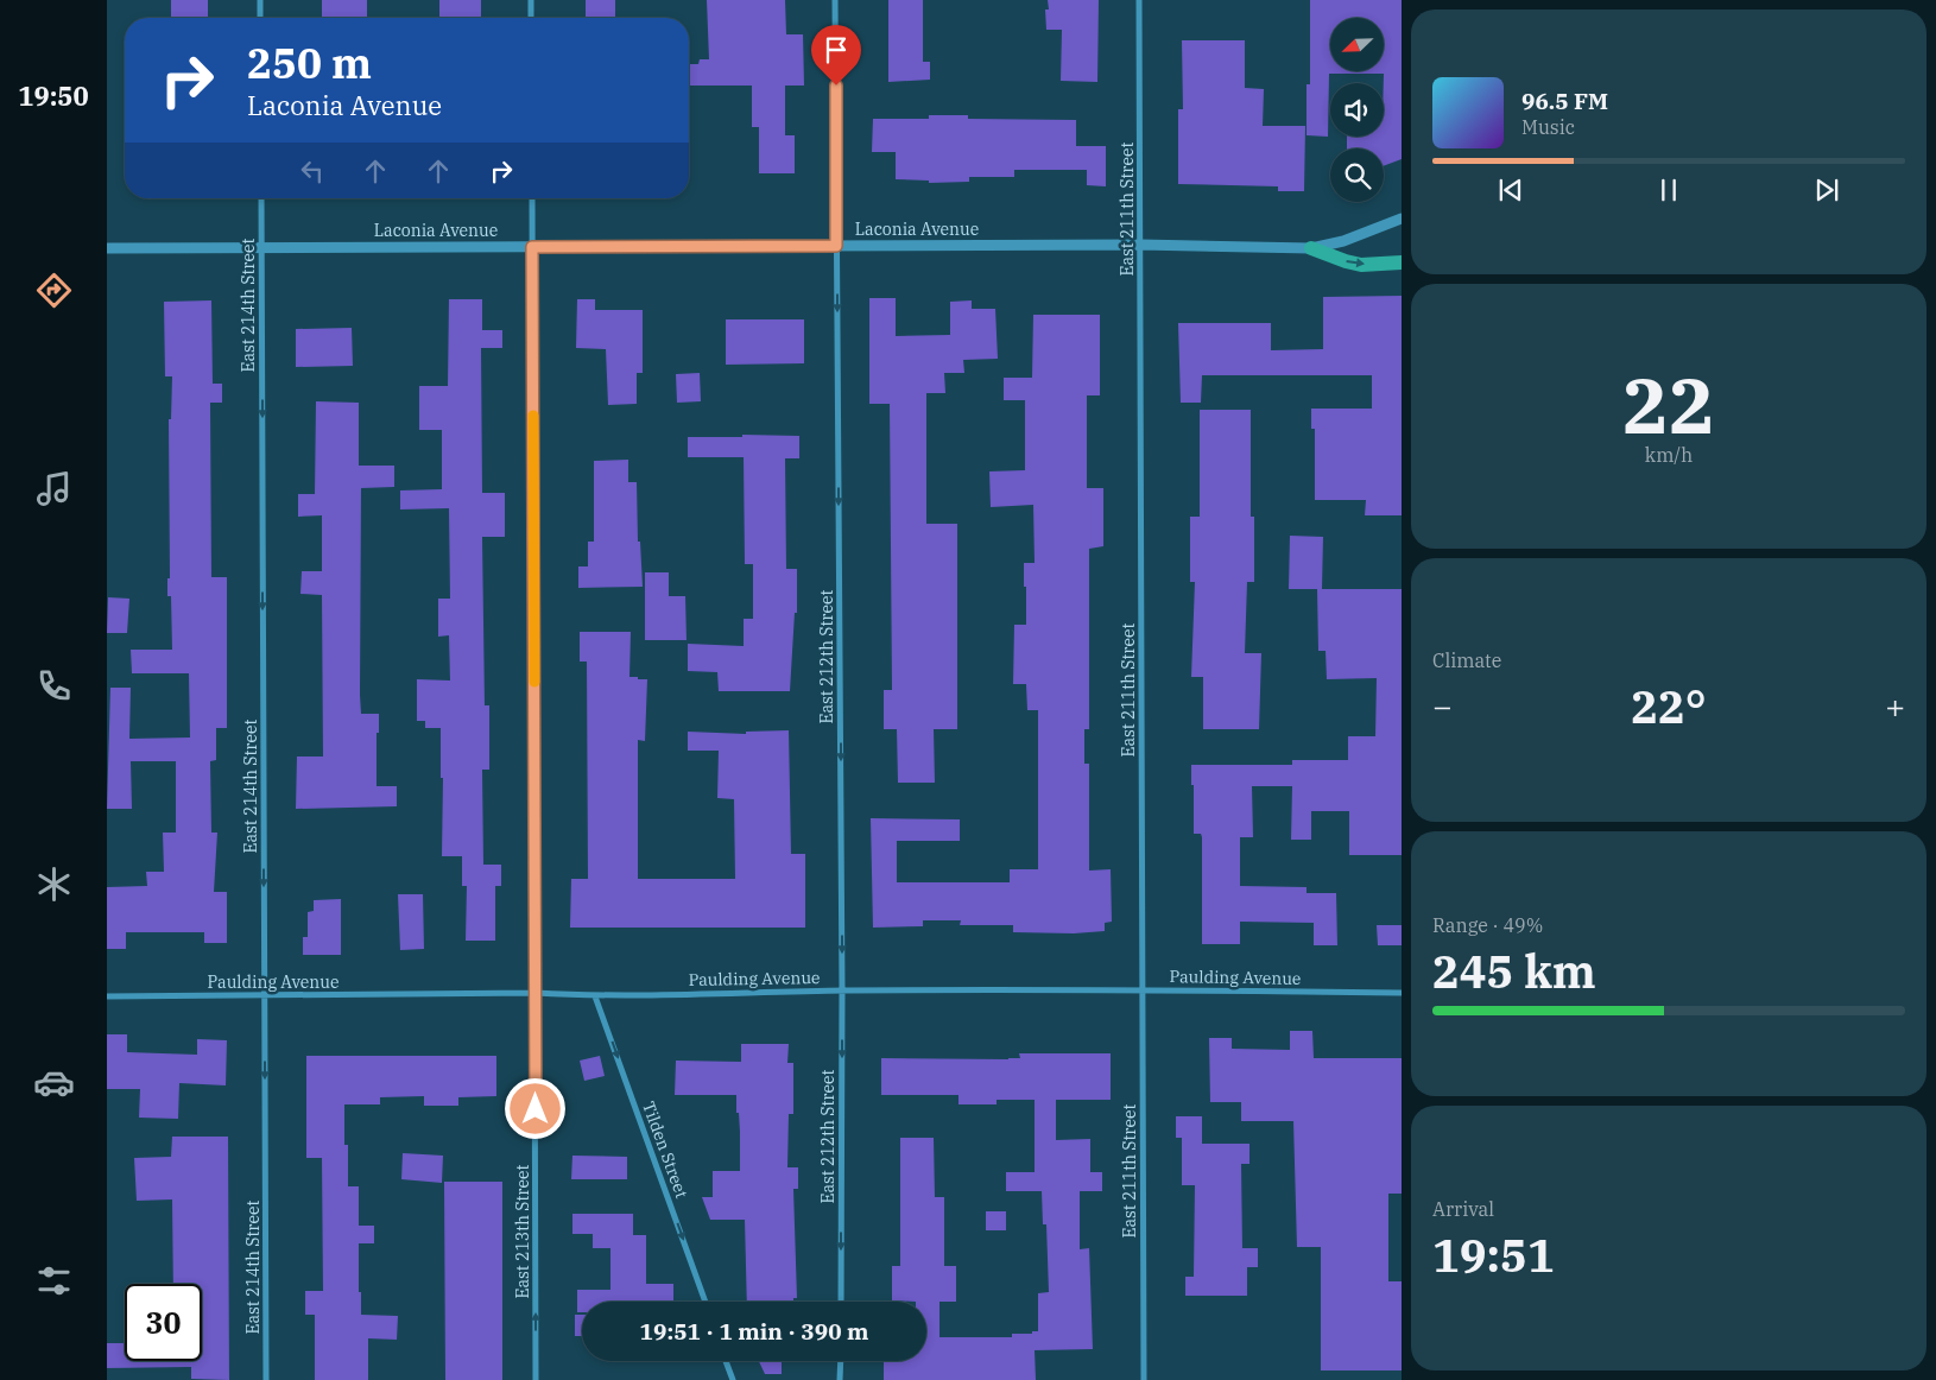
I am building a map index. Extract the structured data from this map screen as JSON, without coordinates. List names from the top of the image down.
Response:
{
  "streets": {
    "street": [
      "East 211th Street",
      "Laconia Avenue",
      "East 214th Street",
      "East 212th Street",
      "Paulding Avenue",
      "Tilden Street",
      "East 213th Street"
    ]
  },
  "crossings": [
    ["East 211th Street", "Laconia Avenue"],
    ["East 211th Street", "Paulding Avenue"],
    ["Laconia Avenue", "East 214th Street"],
    ["Laconia Avenue", "East 212th Street"],
    ["Laconia Avenue", "East 213th Street"],
    ["East 214th Street", "Paulding Avenue"],
    ["East 212th Street", "Paulding Avenue"],
    ["Paulding Avenue", "Tilden Street"],
    ["Paulding Avenue", "East 213th Street"]
  ],
  "one_way": ["East 214th Street", "East 212th Street", "Tilden Street"],
  "north": "bottom left",
  "page": {
    "tabs": "19:50",
    "turn": ["250 m", "Laconia Avenue"],
    "song": ["96.5 FM", "Music"],
    "tile": [
      ["22", "km/h"],
      "Climate",
      ["Range · 49%", "245 km"],
      ["Arrival", "19:51"]
    ],
    "heat": ["−", "22°", "+"],
    "limit": "30",
    "trip": "19:51 · 1 min · 390 m"
  }
}
